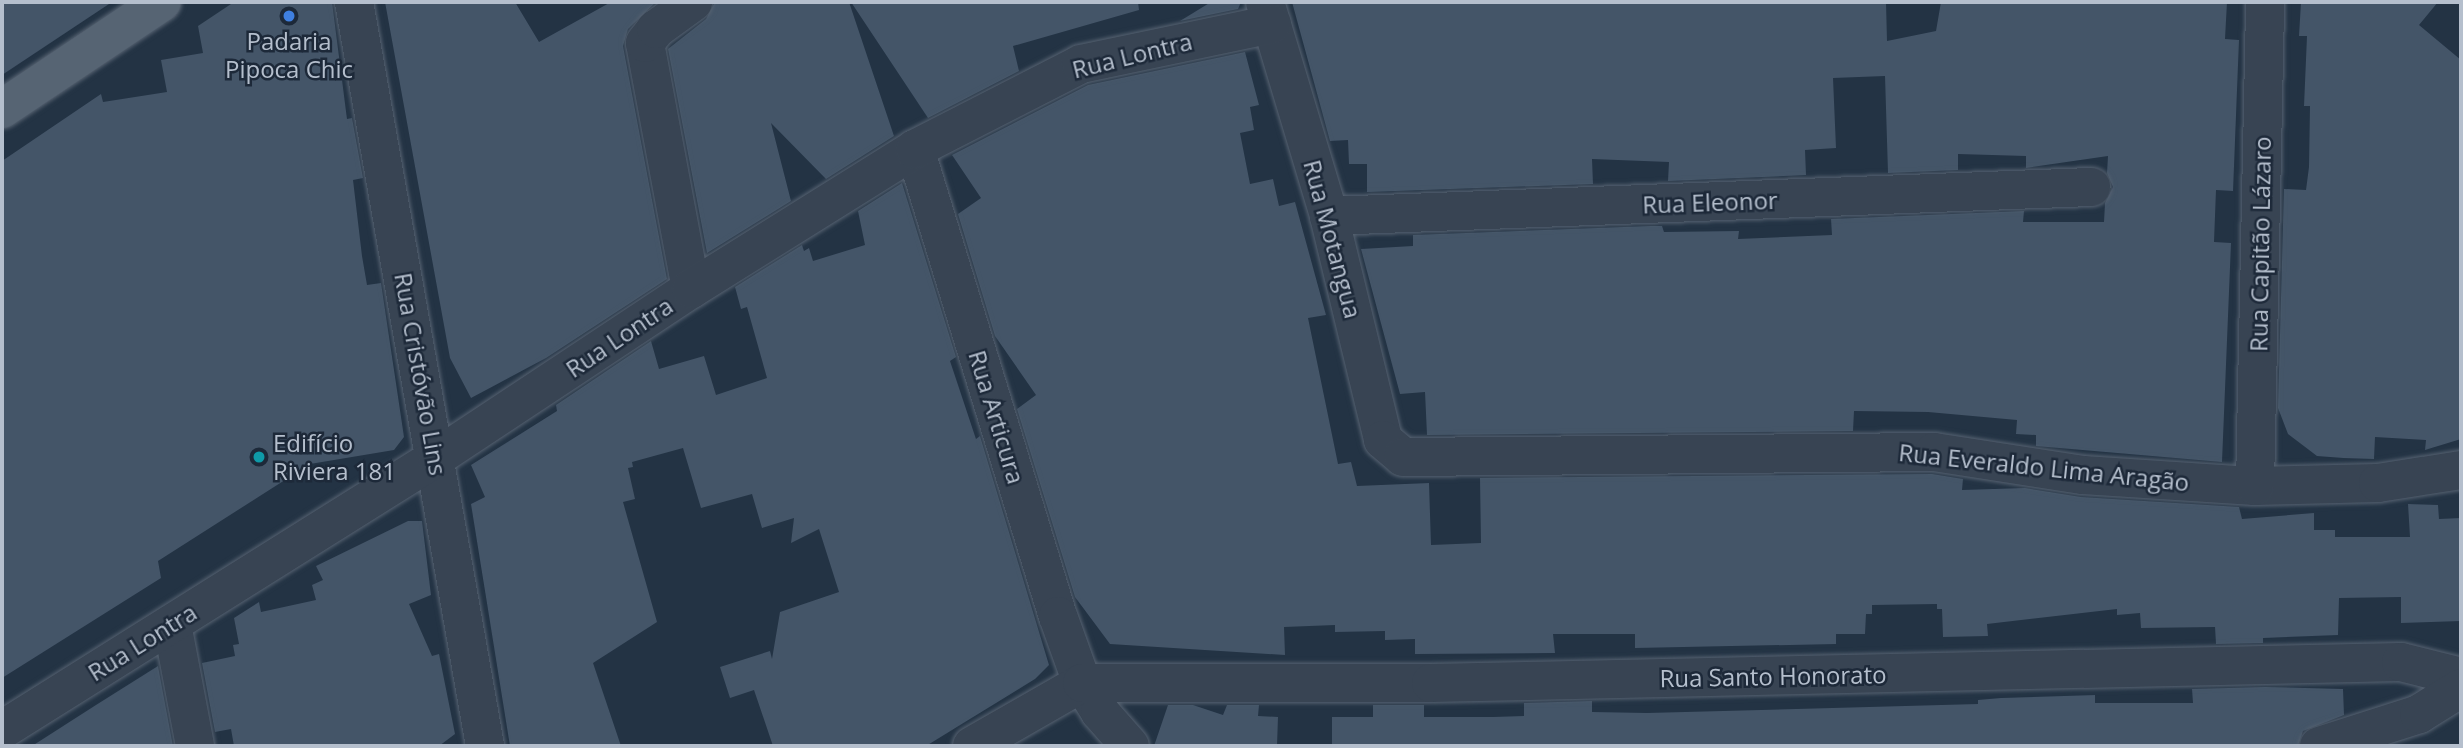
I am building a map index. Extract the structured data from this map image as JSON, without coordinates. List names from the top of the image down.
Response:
{
  "streets": {
    "street": [
      "Rua Lontra",
      "Rua Eleonor",
      "Rua Motangua",
      "Rua Capitão Lázaro",
      "Rua Cristóvão Lins",
      "Rua Articura",
      "Rua Everaldo Lima Aragão",
      "Rua Santo Honorato"
    ]
  },
  "crossings": [
    ["Rua Lontra", "Rua Motangua"],
    ["Rua Lontra", "Rua Cristóvão Lins"],
    ["Rua Lontra", "Rua Articura"],
    ["Rua Eleonor", "Rua Motangua"],
    ["Rua Motangua", "Rua Everaldo Lima Aragão"],
    ["Rua Capitão Lázaro", "Rua Everaldo Lima Aragão"],
    ["Rua Articura", "Rua Santo Honorato"]
  ],
  "places": ["Padaria Pipoca Chic", "Edifício Riviera 181"]
}
